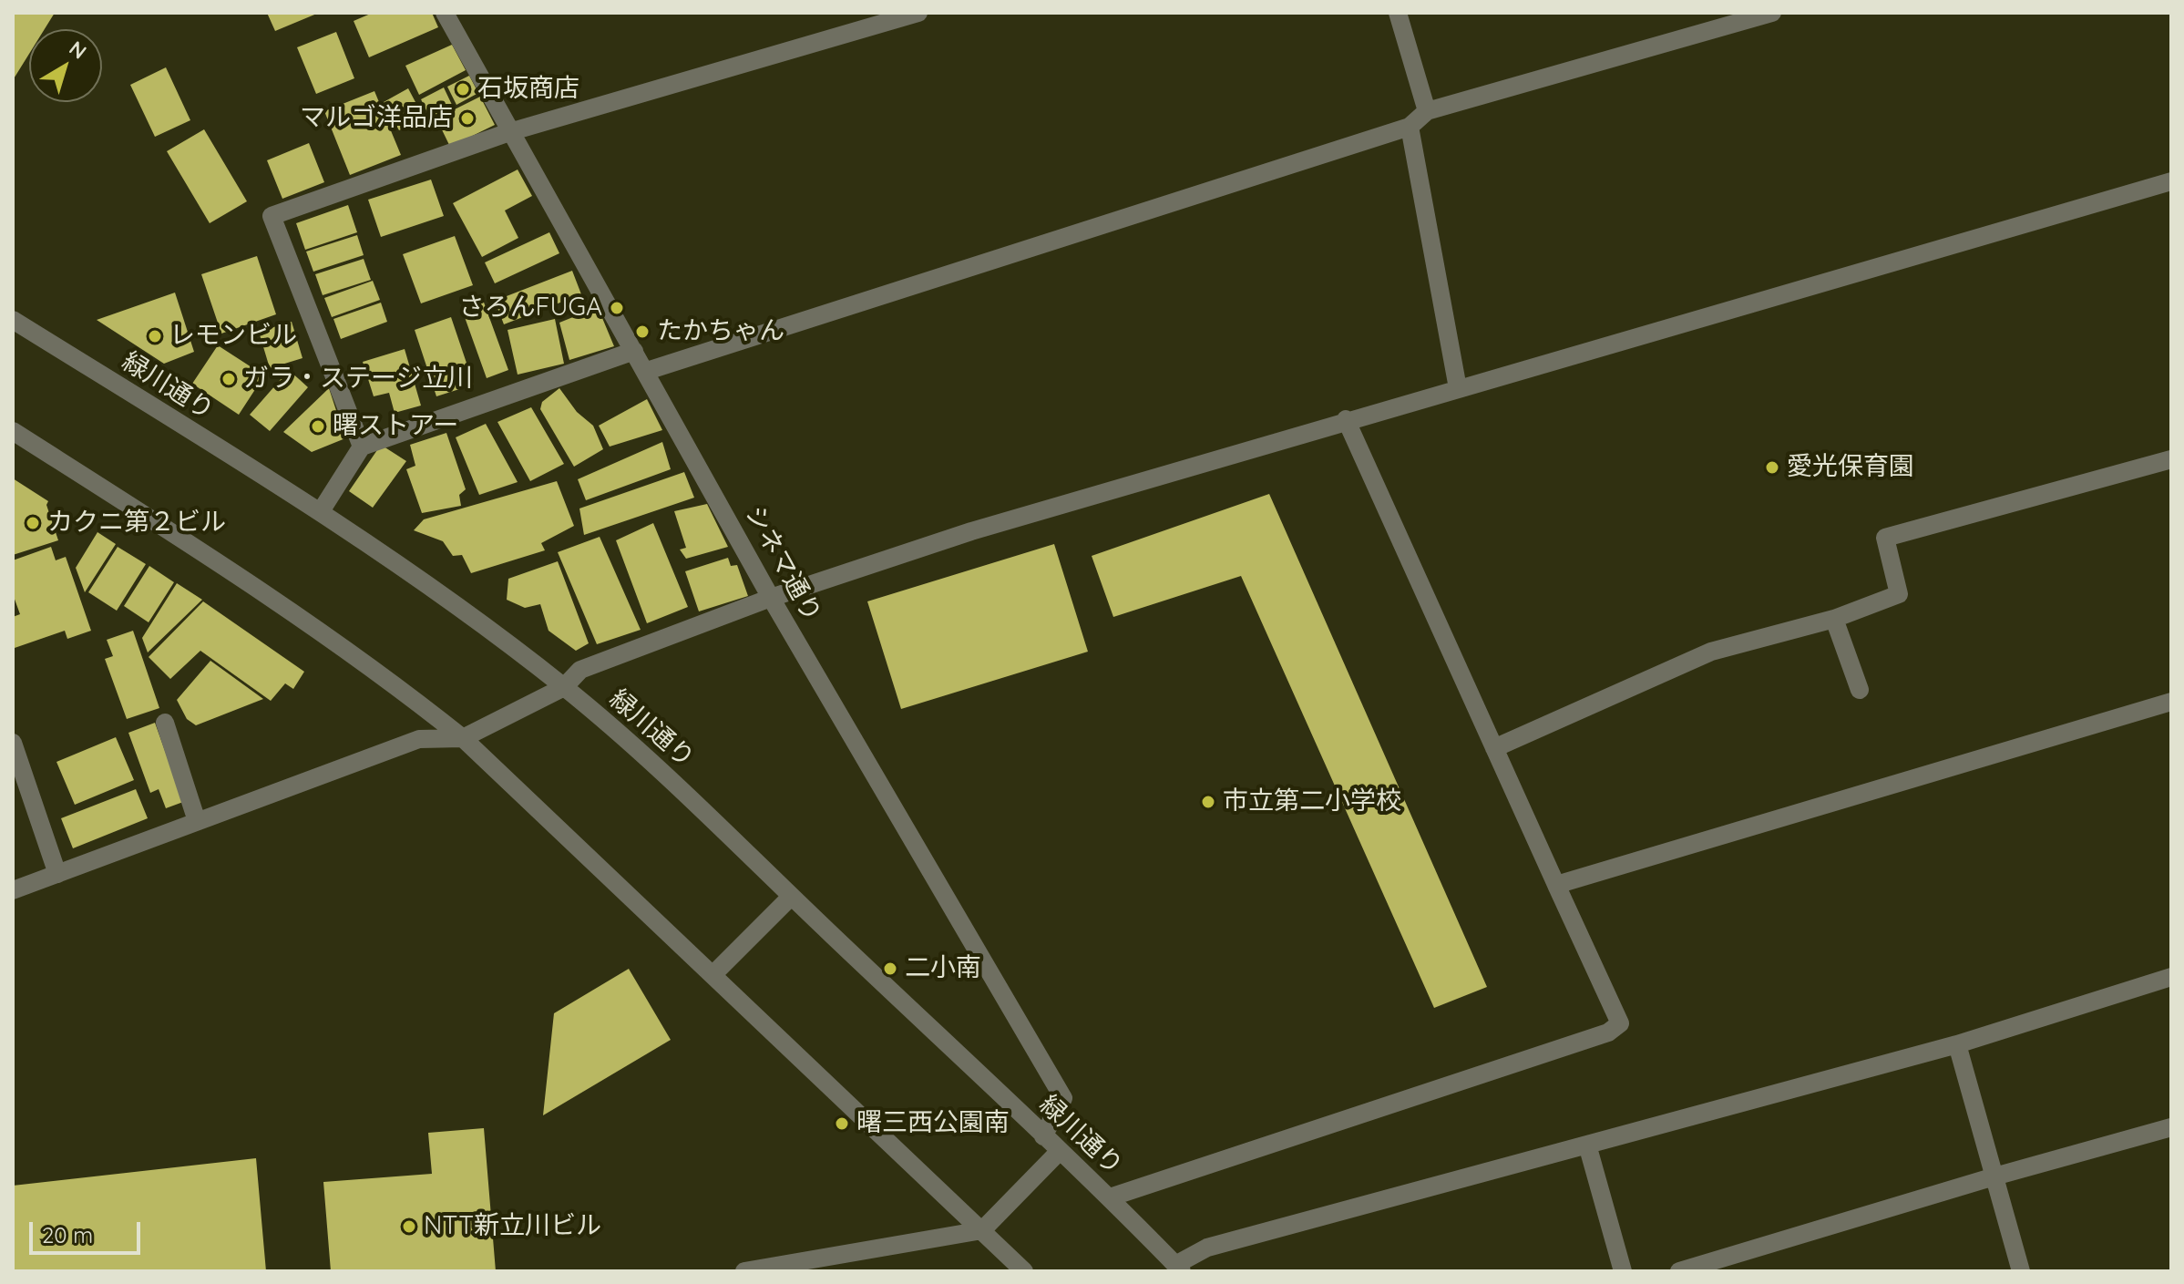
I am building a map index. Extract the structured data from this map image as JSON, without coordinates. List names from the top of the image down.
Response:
{
  "streets": {
    "street": ["緑川通り", "シネマ通り"]
  },
  "crossings": [
    ["緑川通り", "シネマ通り"]
  ],
  "places": [
    "石坂商店",
    "マルゴ洋品店",
    "さろんFUGA",
    "たかちゃん",
    "レモンビル",
    "ガラ・ステージ立川",
    "曙ストアー",
    "愛光保育園",
    "カクニ第２ビル",
    "市立第二小学校",
    "二小南",
    "曙三西公園南",
    "NTT新立川ビル"
  ],
  "scale_bar": "20 m",
  "north": "top right"
}
